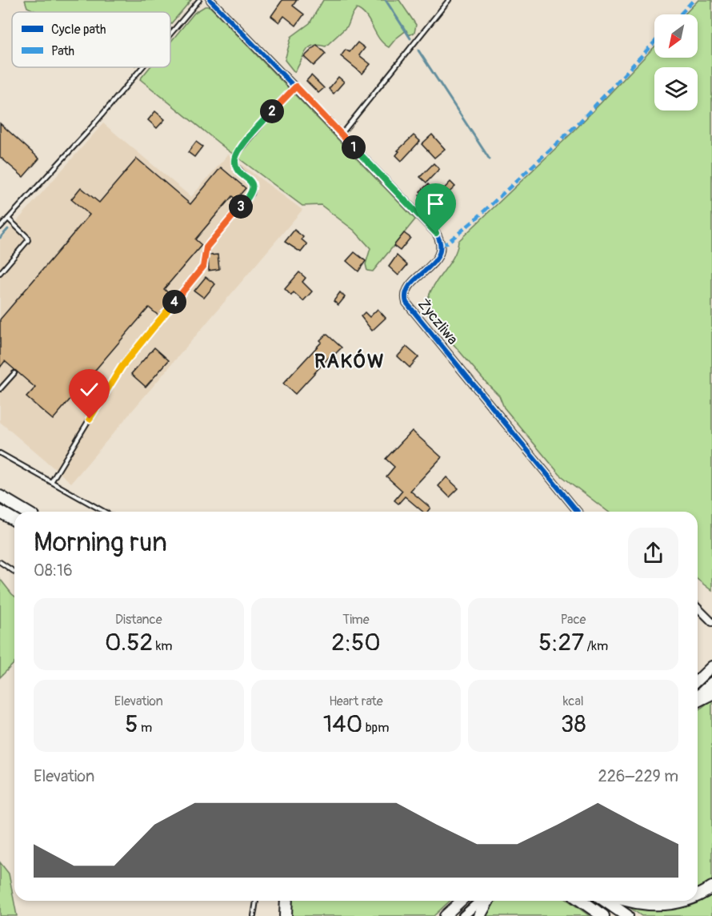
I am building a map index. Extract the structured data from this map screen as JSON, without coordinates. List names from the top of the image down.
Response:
{
  "streets": {
    "street": ["Życzliwa"]
  },
  "districts": ["RAKÓW"],
  "legend": ["Cycle path", "Path"],
  "north": "bottom left",
  "page": {
    "pins": [
      "2",
      "1",
      "3",
      "4"
    ],
    "heading": ["Morning run", "08:16"],
    "stats": [
      ["Distance", "0.52 km"],
      ["Time", "2:50"],
      ["Pace", "5:27 /km"],
      ["Elevation", "5 m"],
      ["Heart rate", "140 bpm"],
      ["kcal", "38"]
    ],
    "chart": ["Elevation", "226–229 m"]
  }
}
